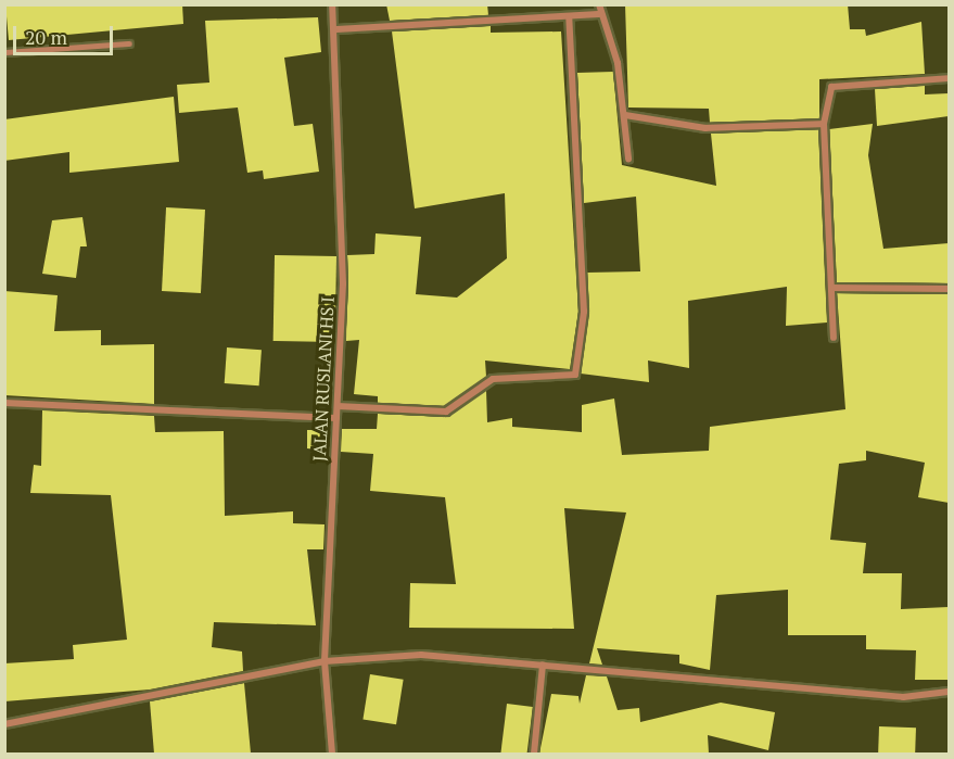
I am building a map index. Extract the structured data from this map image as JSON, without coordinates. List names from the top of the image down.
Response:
{
  "streets": {
    "street": ["JALAN RUSLANI HS I"]
  },
  "scale_bar": "20 m"
}
